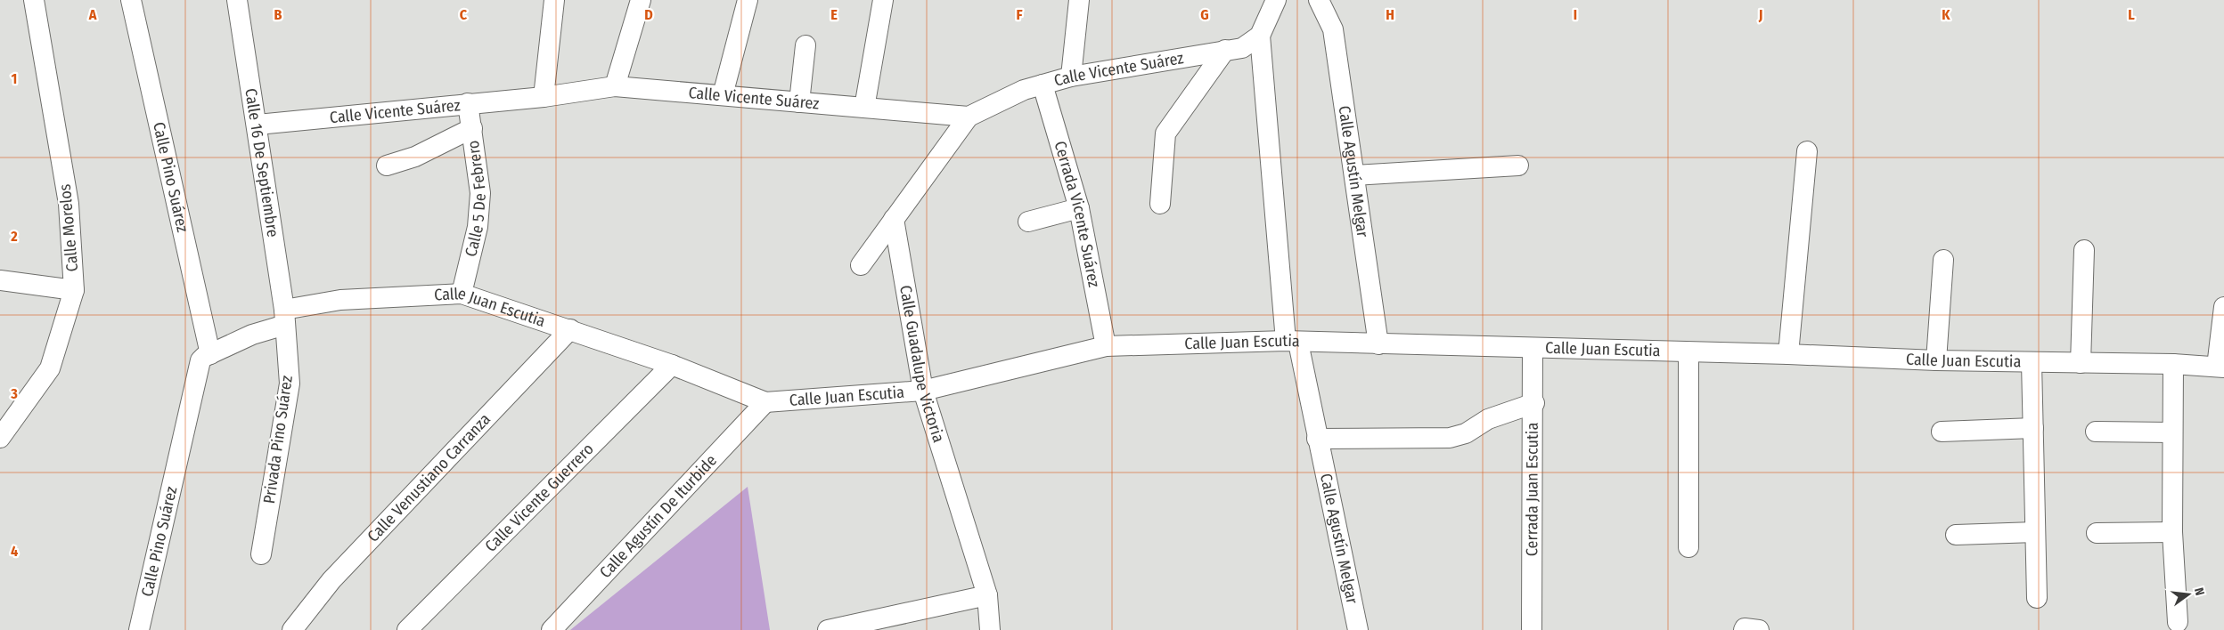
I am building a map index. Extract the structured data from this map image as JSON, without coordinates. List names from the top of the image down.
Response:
{
  "streets": {
    "street": [
      "Calle Vicente Suárez",
      "Calle 16 De Septiembre",
      "Calle Agustín Melgar",
      "Calle Pino Suárez",
      "Calle 5 De Febrero",
      "Cerrada Vicente Suárez",
      "Calle Morelos",
      "Calle Juan Escutia",
      "Calle Guadalupe Victoria",
      "Privada Pino Suárez",
      "Calle Venustiano Carranza",
      "Cerrada Juan Escutia",
      "Calle Vicente Guerrero",
      "Calle Agustín De Iturbide"
    ]
  },
  "crossings": [
    ["Calle Vicente Suárez", "Calle 16 De Septiembre"],
    ["Calle Vicente Suárez", "Calle 5 De Febrero"],
    ["Calle Vicente Suárez", "Cerrada Vicente Suárez"],
    ["Calle 16 De Septiembre", "Calle Pino Suárez"],
    ["Calle 16 De Septiembre", "Calle Juan Escutia"],
    ["Calle 16 De Septiembre", "Privada Pino Suárez"],
    ["Calle Agustín Melgar", "Calle Juan Escutia"],
    ["Calle Pino Suárez", "Calle Juan Escutia"],
    ["Calle Pino Suárez", "Privada Pino Suárez"],
    ["Calle 5 De Febrero", "Calle Juan Escutia"],
    ["Cerrada Vicente Suárez", "Calle Juan Escutia"],
    ["Calle Juan Escutia", "Calle Guadalupe Victoria"],
    ["Calle Juan Escutia", "Privada Pino Suárez"],
    ["Calle Juan Escutia", "Calle Venustiano Carranza"],
    ["Calle Juan Escutia", "Cerrada Juan Escutia"],
    ["Calle Juan Escutia", "Calle Vicente Guerrero"],
    ["Calle Juan Escutia", "Calle Agustín De Iturbide"]
  ],
  "north": "right",
  "grid": {
    "columns": [
      "A",
      "B",
      "C",
      "D",
      "E",
      "F",
      "G",
      "H",
      "I",
      "J",
      "K",
      "L"
    ],
    "rows": [
      "1",
      "2",
      "3",
      "4"
    ]
  }
}
